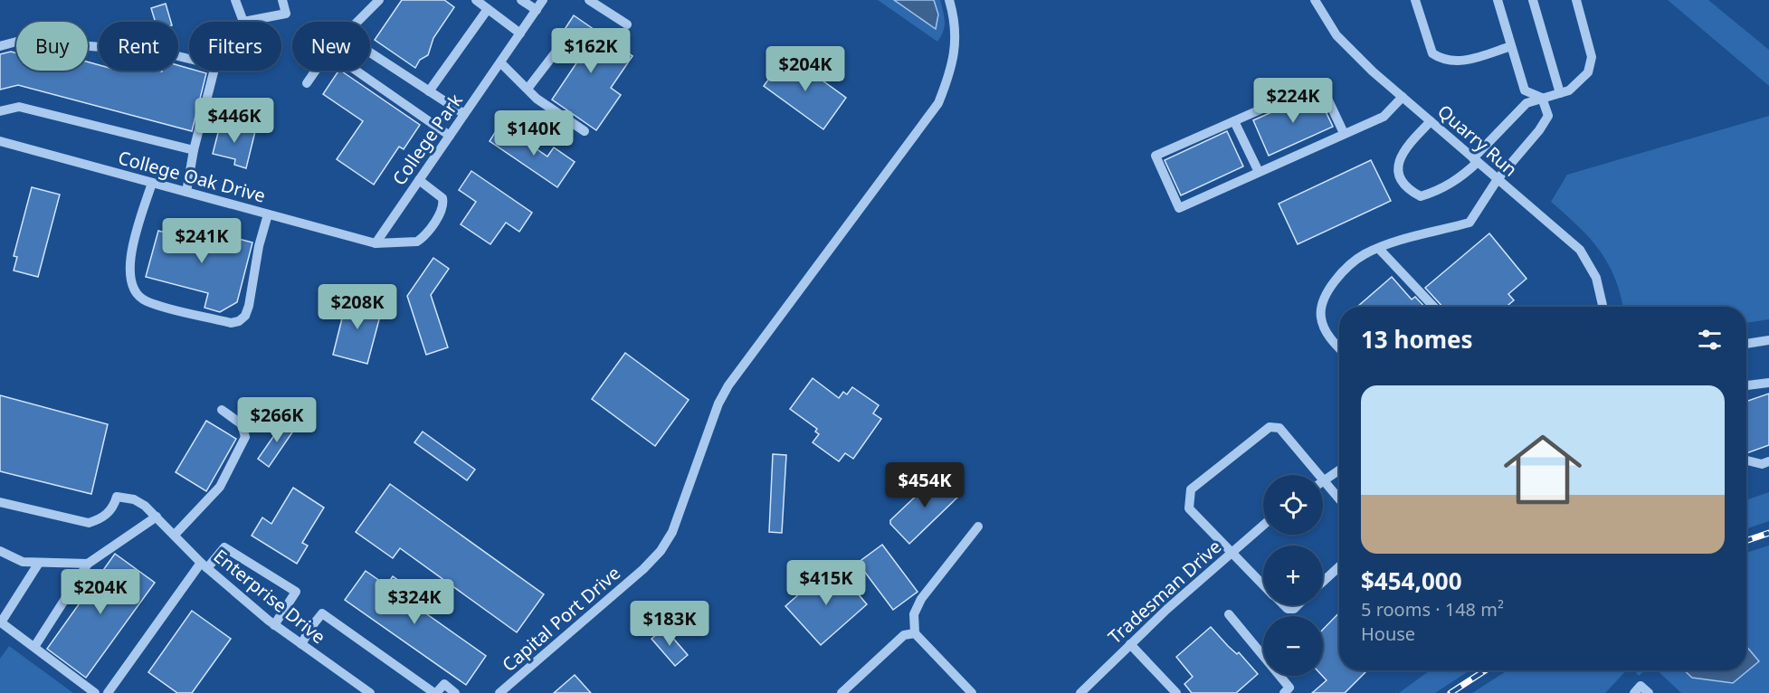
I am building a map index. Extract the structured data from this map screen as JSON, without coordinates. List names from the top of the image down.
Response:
{
  "streets": {
    "street": [
      "College Park",
      "Quarry Run",
      "College Oak Drive",
      "Tradesman Drive",
      "Enterprise Drive",
      "Capital Port Drive"
    ]
  },
  "crossings": [
    ["College Park", "College Oak Drive"]
  ],
  "page": {
    "chip": [
      "Buy",
      "Rent",
      "Filters",
      "New"
    ],
    "price": [
      "$162K",
      "$204K",
      "$224K",
      "$446K",
      "$140K",
      "$241K",
      "$208K",
      "$266K",
      "$454K",
      "$415K",
      "$204K",
      "$324K",
      "$183K"
    ],
    "heading": "13 homes",
    "list": [
      {
        "name": "$454,000",
        "note": "5 rooms · 148 m² · House"
      }
    ],
    "map_buttons": ["+", "−"]
  }
}
